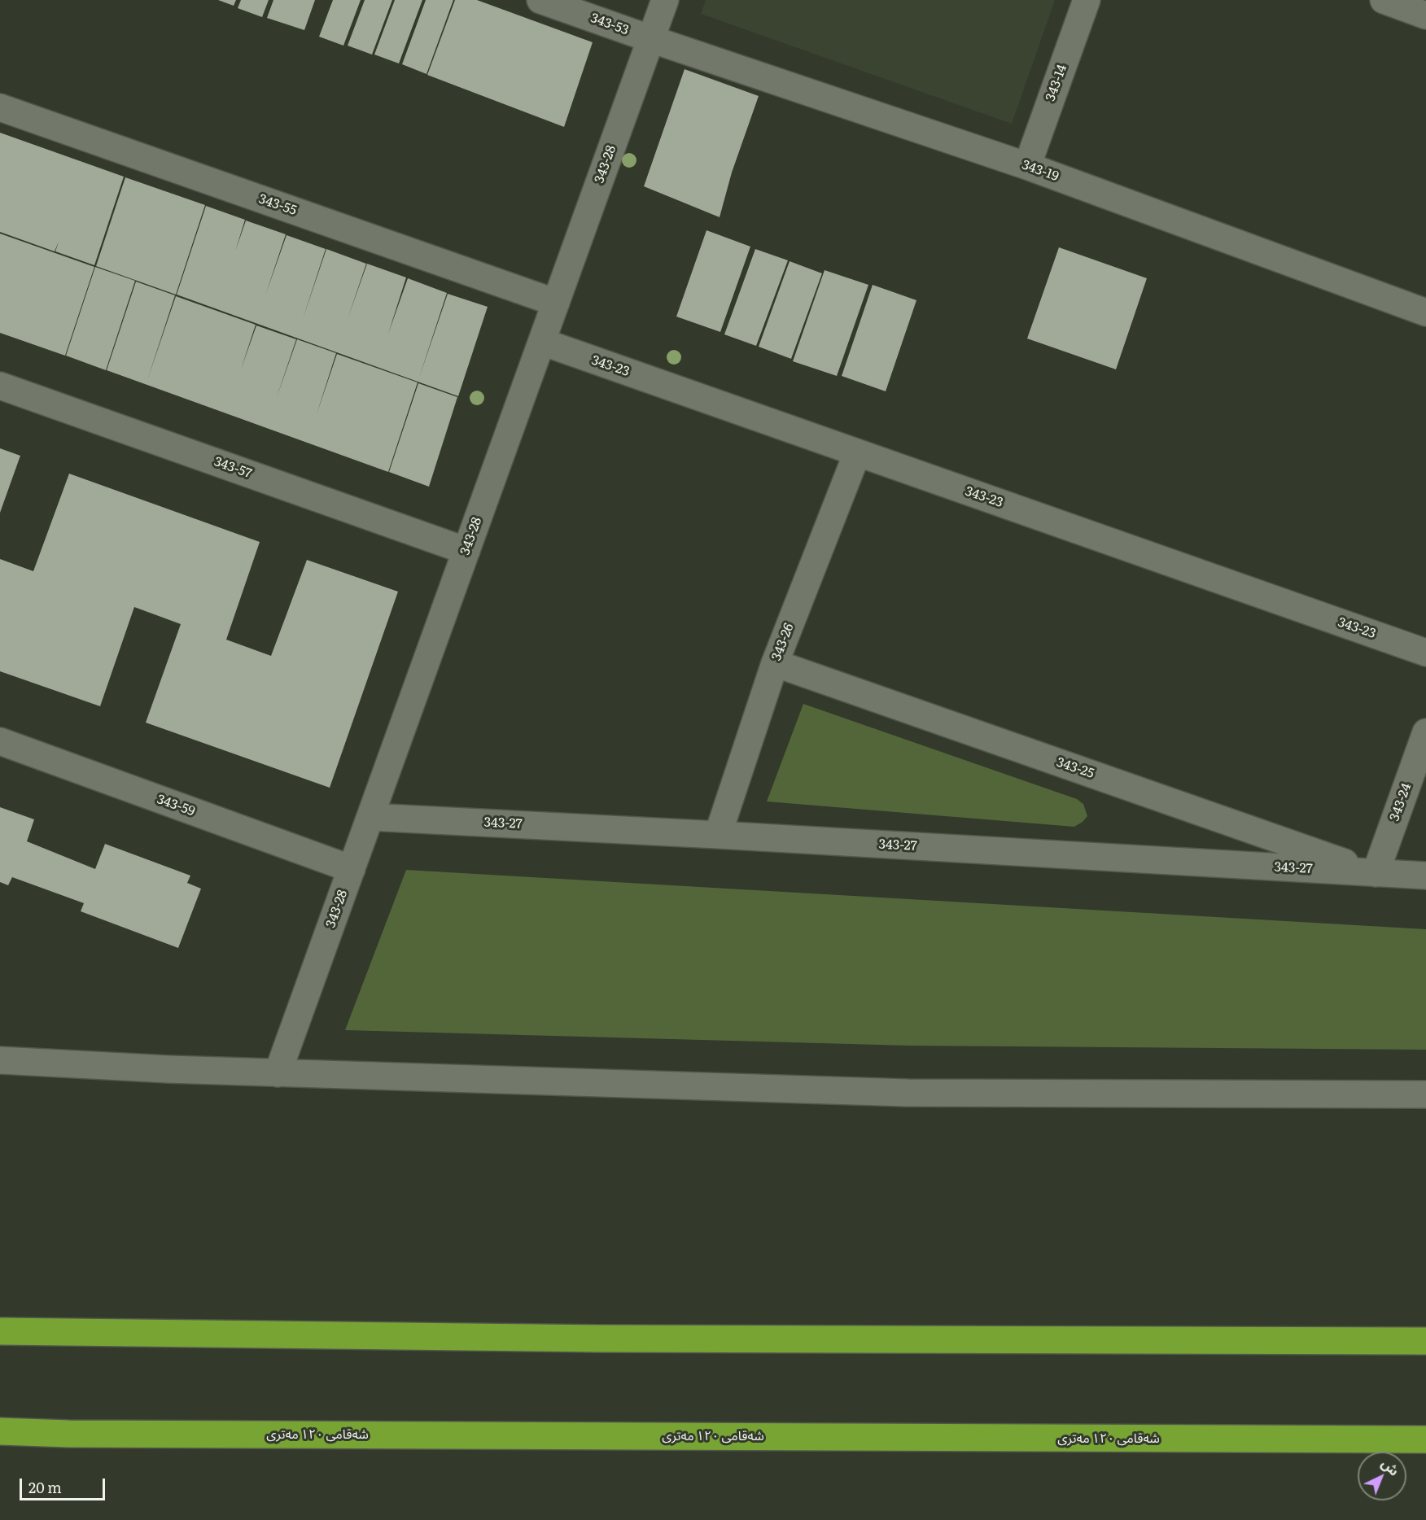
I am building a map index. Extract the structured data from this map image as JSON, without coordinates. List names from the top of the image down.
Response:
{
  "streets": {
    "highway": ["شەقامی ١٢٠ مەتری"],
    "street": [
      "343-53",
      "343-14",
      "343-28",
      "343-19",
      "343-55",
      "343-23",
      "343-57",
      "343-26",
      "343-25",
      "343-24",
      "343-59",
      "343-27"
    ]
  },
  "crossings": [
    ["343-53", "343-28"],
    ["343-53", "343-19"],
    ["343-14", "343-19"],
    ["343-28", "343-19"],
    ["343-28", "343-55"],
    ["343-28", "343-23"],
    ["343-28", "343-57"],
    ["343-28", "343-59"],
    ["343-28", "343-27"],
    ["343-23", "343-26"],
    ["343-26", "343-25"],
    ["343-26", "343-27"],
    ["343-25", "343-24"],
    ["343-25", "343-27"],
    ["343-24", "343-27"]
  ],
  "scale_bar": "20 m",
  "north": "top right"
}
